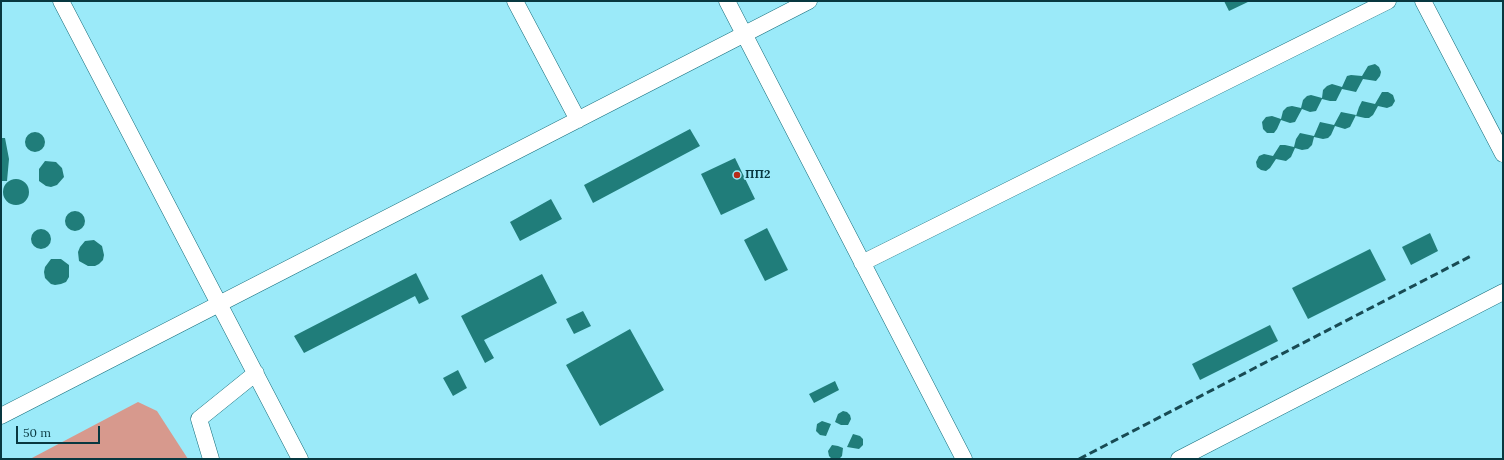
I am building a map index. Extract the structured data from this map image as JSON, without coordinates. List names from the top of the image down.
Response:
{
  "places": ["ПП2"],
  "scale_bar": "50 m"
}
